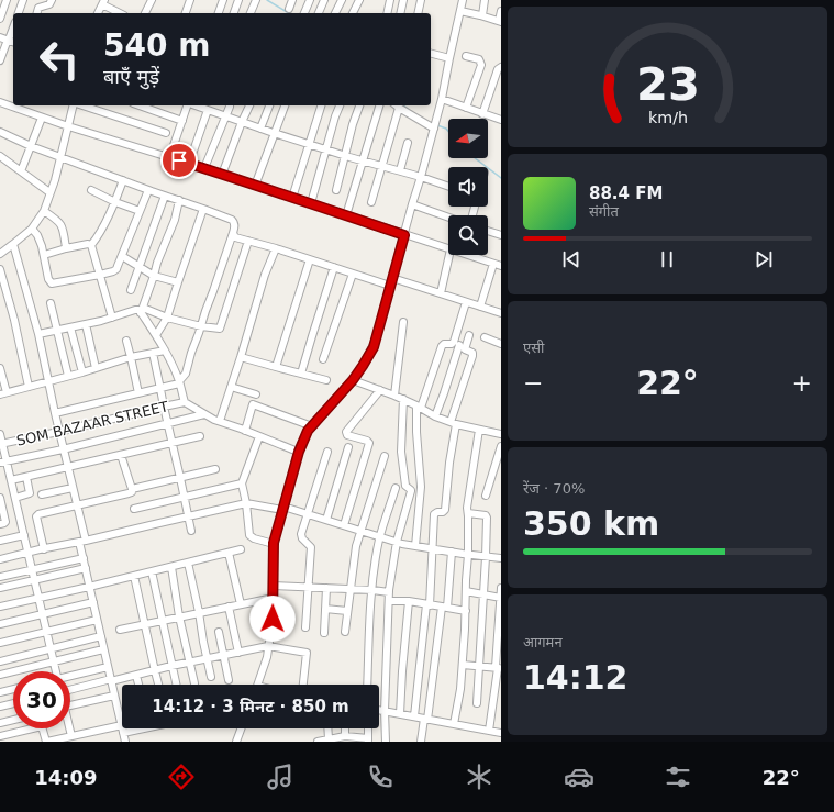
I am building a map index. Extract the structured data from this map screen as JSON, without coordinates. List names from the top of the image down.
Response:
{
  "streets": {
    "street": ["SOM BAZAAR STREET"]
  },
  "north": "left",
  "page": {
    "turn": ["540 m", "बाएँ मुड़ें"],
    "song": ["88.4 FM", "संगीत"],
    "tile": [
      "एसी",
      ["रेंज · 70%", "350 km"],
      ["आगमन", "14:12"]
    ],
    "heat": ["−", "22°", "+"],
    "limit": "30",
    "trip": "14:12 · 3 मिनट · 850 m",
    "tabs": ["14:09", "22°"],
    "gauge": ["23", "km/h"]
  }
}
